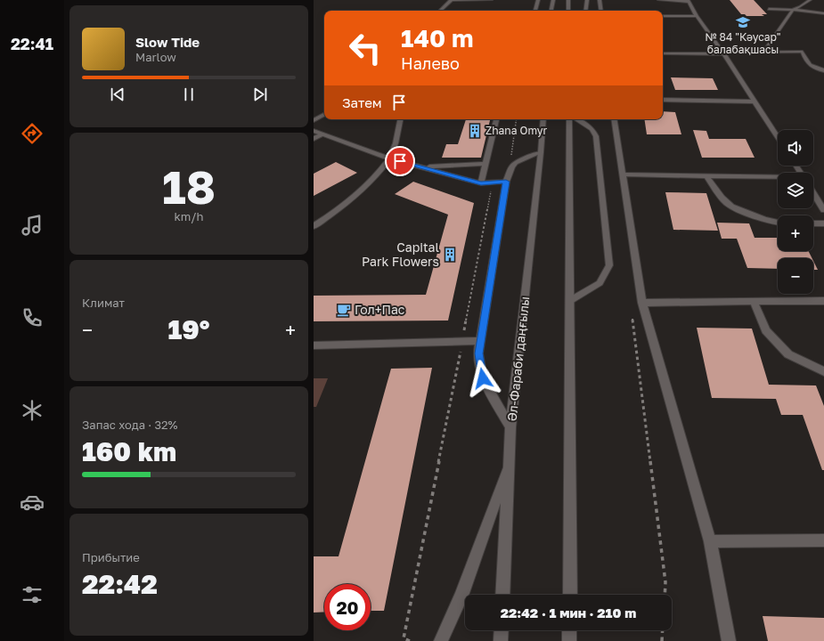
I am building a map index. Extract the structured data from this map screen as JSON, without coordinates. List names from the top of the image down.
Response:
{
  "streets": {
    "main road": ["Әл-Фараби даңғылы"]
  },
  "places": {
    "school or university": ["№ 84 \"Кәусар\" балабақшасы"],
    "building": ["Zhana Omyr", "Capital Park Flowers"],
    "cafe": ["Гол+Пас"]
  },
  "page": {
    "tabs": "22:41",
    "turn": ["140 m", "Налево"],
    "song": ["Slow Tide", "Marlow"],
    "then": "Затем",
    "map_buttons": ["+", "−"],
    "tile": [
      ["18", "km/h"],
      "Климат",
      ["Запас хода · 32%", "160 km"],
      ["Прибытие", "22:42"]
    ],
    "heat": ["−", "19°", "+"],
    "limit": "20",
    "trip": "22:42 · 1 мин · 210 m"
  }
}
